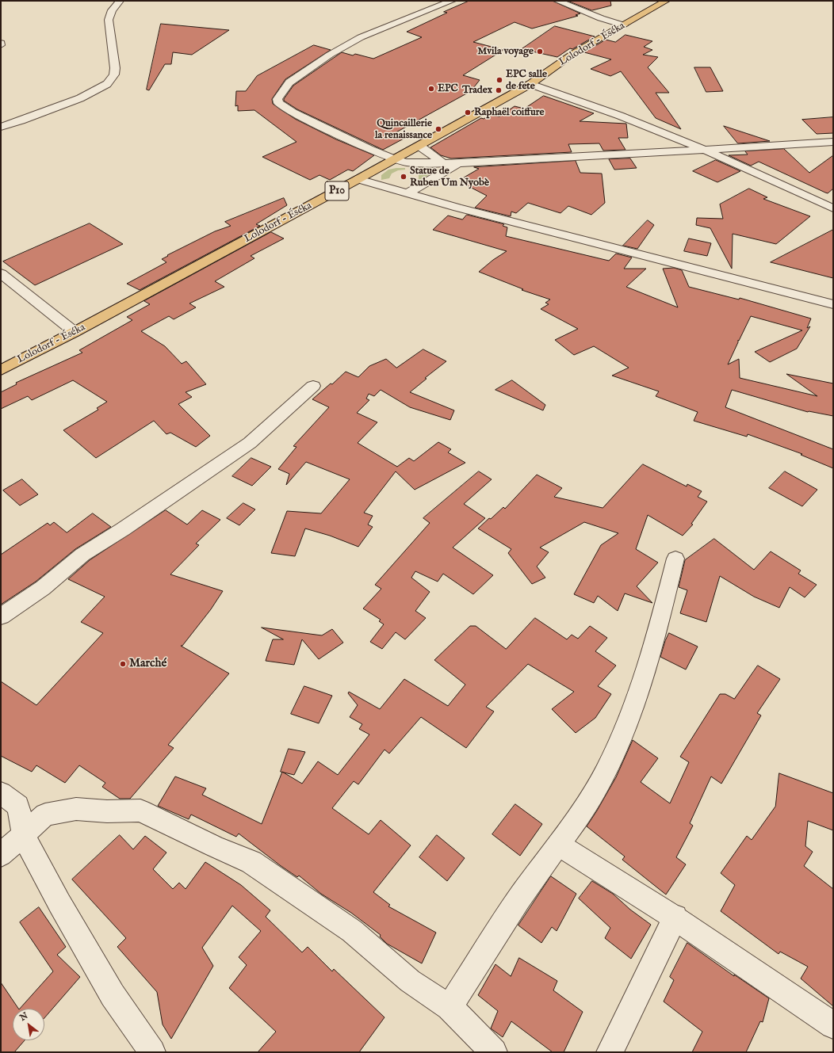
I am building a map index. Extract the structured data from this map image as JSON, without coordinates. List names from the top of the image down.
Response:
{
  "streets": {
    "main road": ["Lolodorf - Éséka", "P10"]
  },
  "places": [
    "Mvila voyage",
    "EPC salle de fete",
    "EPC",
    "Tradex",
    "Raphaël coiffure",
    "Quincaillerie la renaissance",
    "Statue de Ruben Um Nyobè",
    "Marché"
  ],
  "north": "top left"
}
